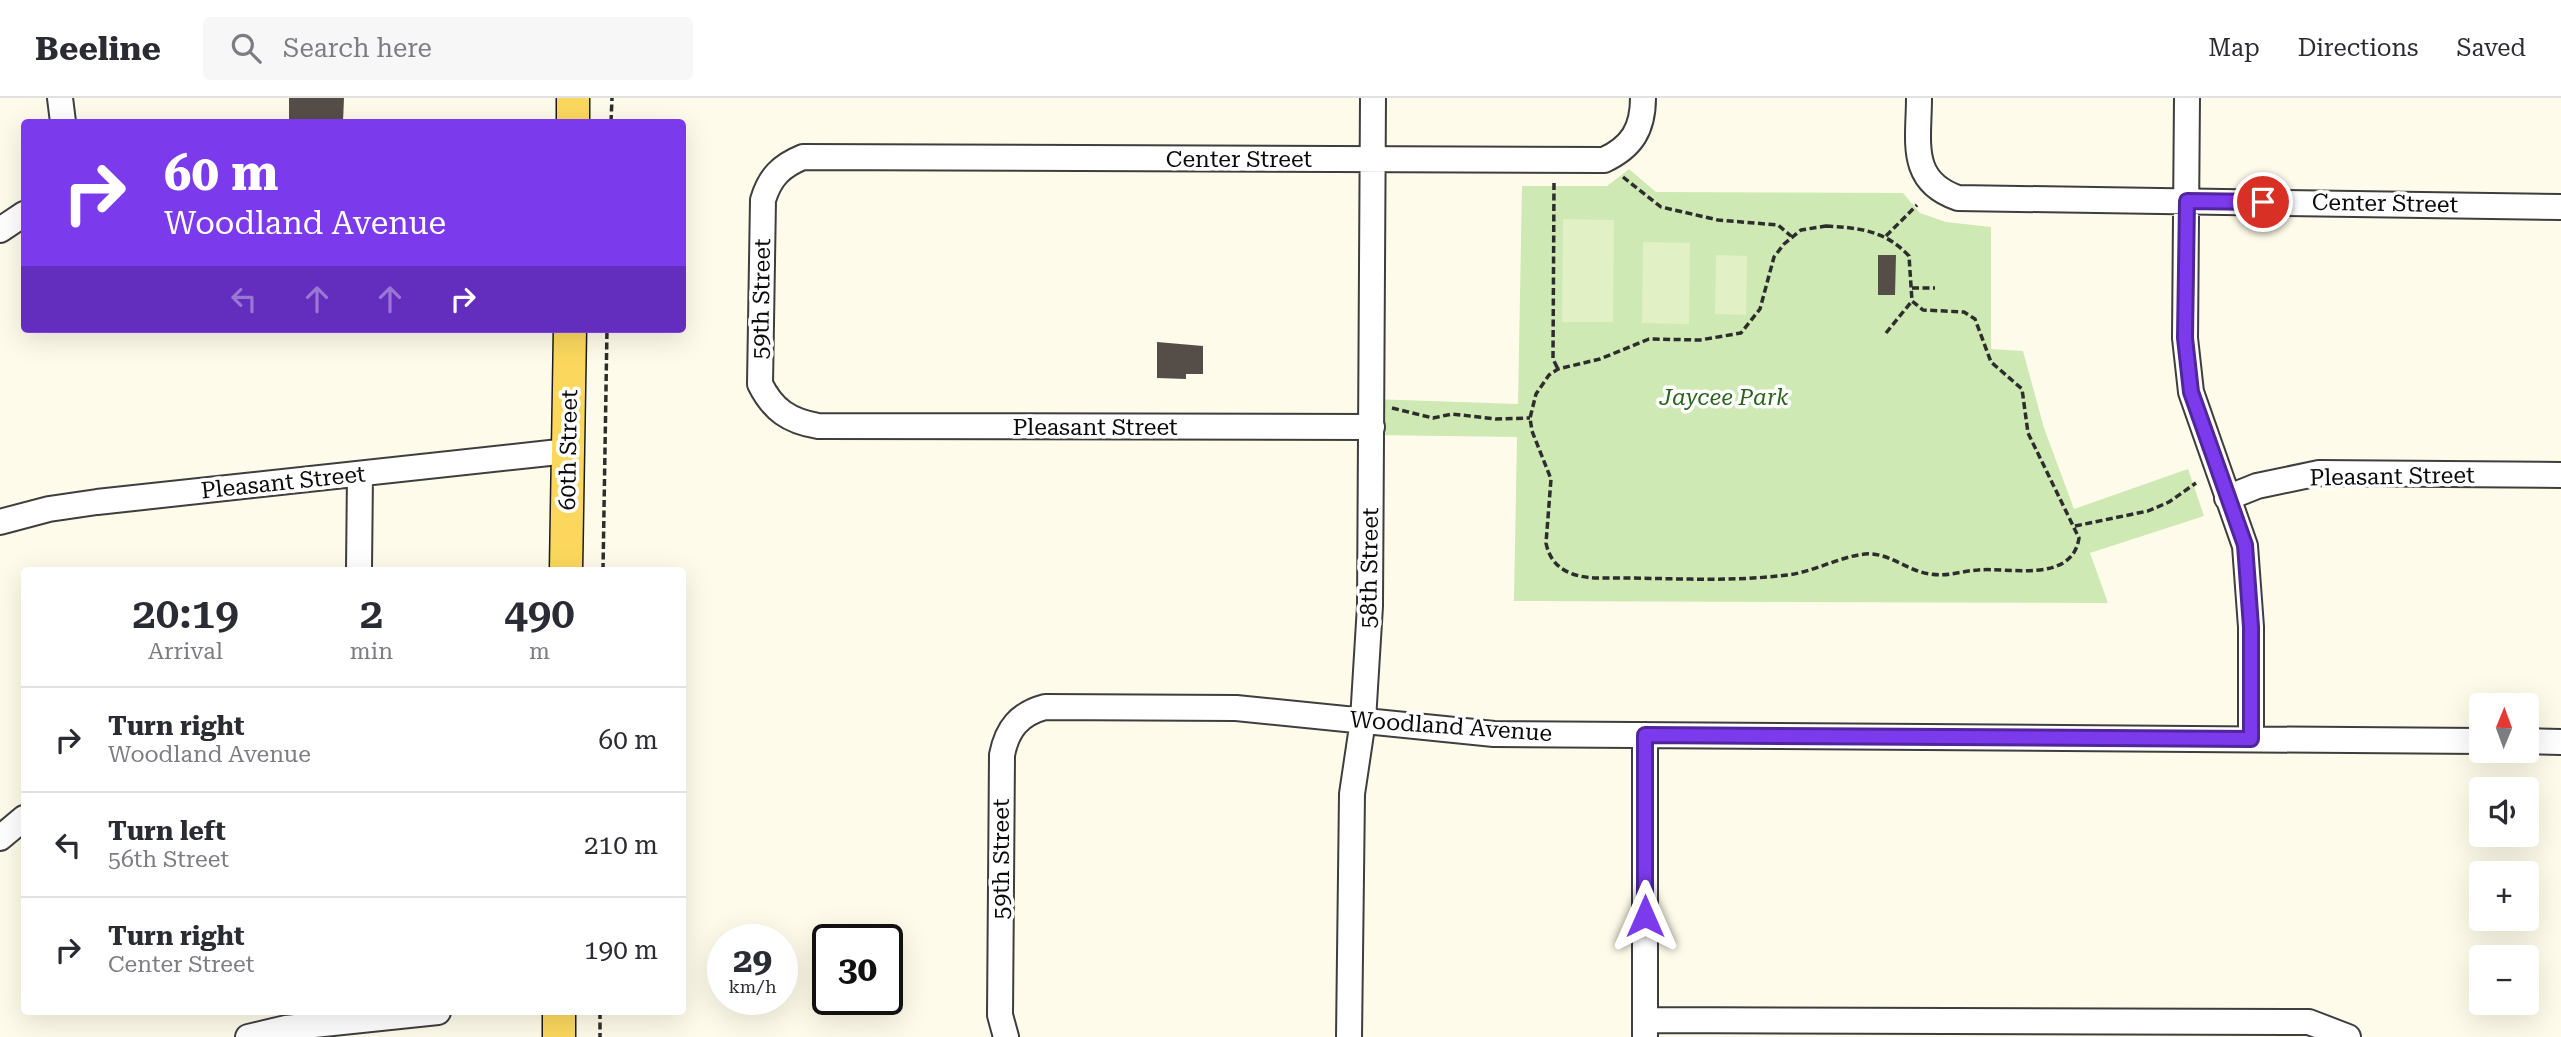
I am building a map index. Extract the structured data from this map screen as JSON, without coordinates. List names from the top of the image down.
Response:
{
  "streets": {
    "main road": ["60th Street"],
    "street": [
      "Center Street",
      "59th Street",
      "Pleasant Street",
      "58th Street",
      "Woodland Avenue"
    ]
  },
  "crossings": [
    ["Center Street", "59th Street"],
    ["Center Street", "58th Street"],
    ["59th Street", "Pleasant Street"],
    ["59th Street", "Woodland Avenue"],
    ["Pleasant Street", "60th Street"],
    ["Pleasant Street", "58th Street"],
    ["58th Street", "Woodland Avenue"]
  ],
  "parks": ["Jaycee Park"],
  "north": "top",
  "page": {
    "header": "Beeline",
    "search": "Search here",
    "nav": ["Map", "Directions", "Saved"],
    "turn": ["60 m", "Woodland Avenue"],
    "eta": [
      "20:19",
      "Arrival",
      "2",
      "min",
      "490",
      "m"
    ],
    "list": [
      {
        "name": "Turn right",
        "note": "Woodland Avenue",
        "value": "60 m"
      },
      {
        "name": "Turn left",
        "note": "56th Street",
        "value": "210 m"
      },
      {
        "name": "Turn right",
        "note": "Center Street",
        "value": "190 m"
      }
    ],
    "map_buttons": ["+", "−"],
    "speed": "29 km/h",
    "limit": "30"
  }
}
